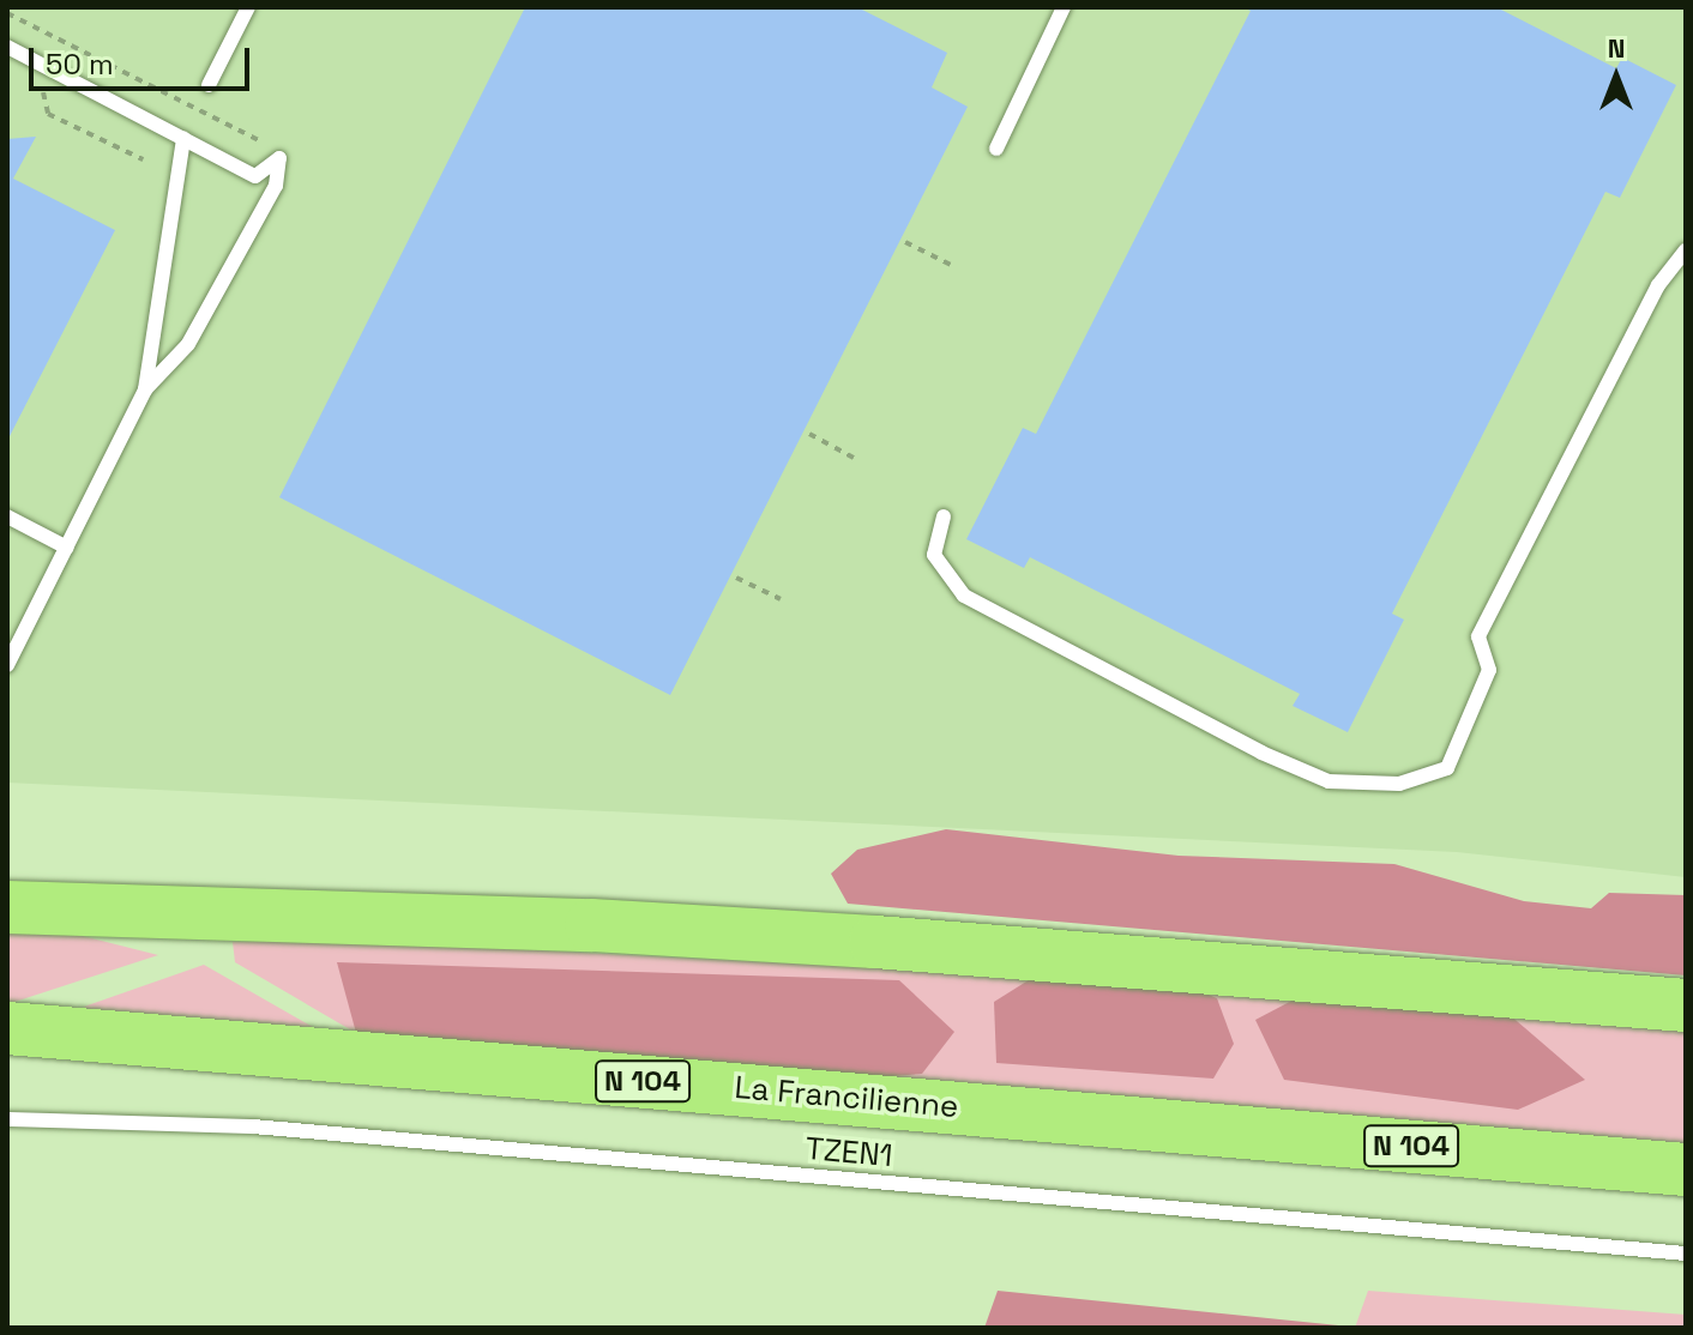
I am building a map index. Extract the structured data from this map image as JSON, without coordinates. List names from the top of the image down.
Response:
{
  "streets": {
    "highway": ["N 104", "La Francilienne"],
    "lane": ["TZEN1"]
  },
  "scale_bar": "50 m",
  "north": "top"
}
